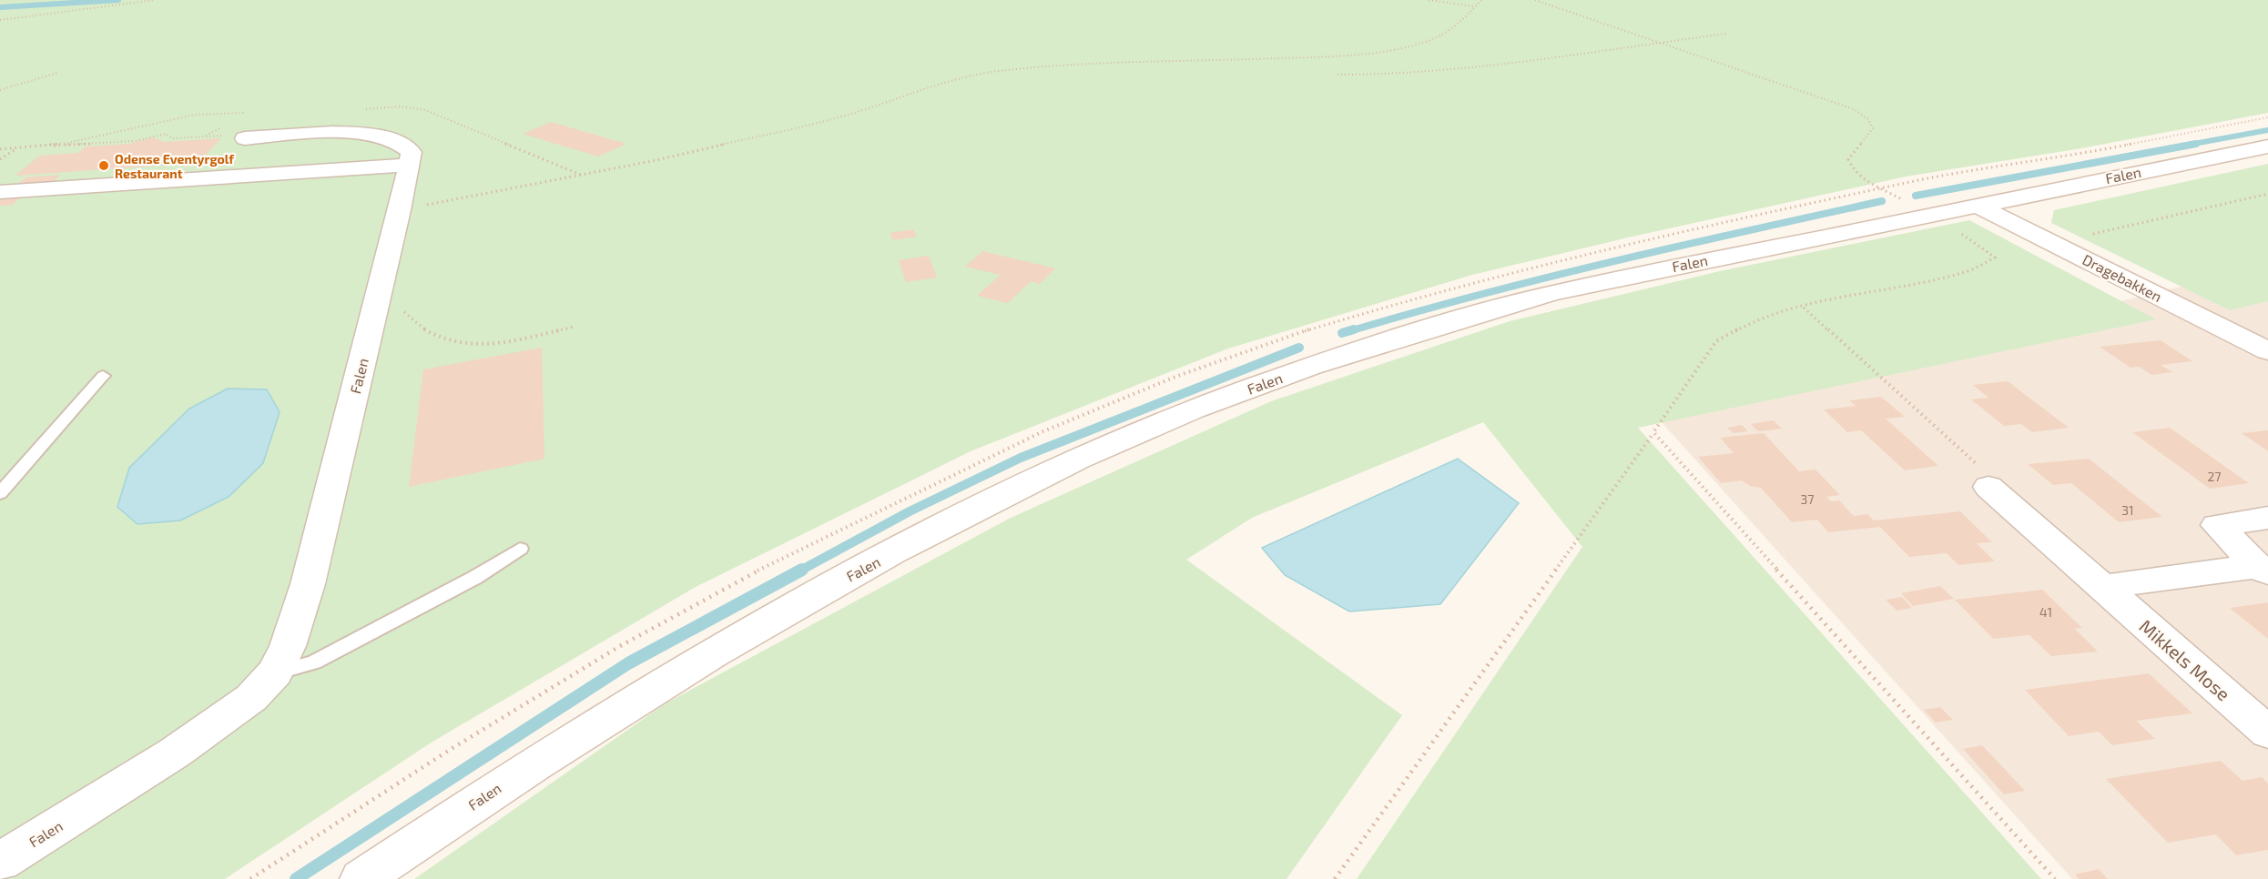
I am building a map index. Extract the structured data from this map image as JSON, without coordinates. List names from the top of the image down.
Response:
{
  "streets": {
    "street": ["Falen", "Dragebakken", "Mikkels Mose"]
  },
  "crossings": [
    ["Falen", "Dragebakken"]
  ],
  "places": ["Odense Eventyrgolf Restaurant"],
  "house_numbers": [
    "27",
    "37",
    "31",
    "41"
  ]
}
